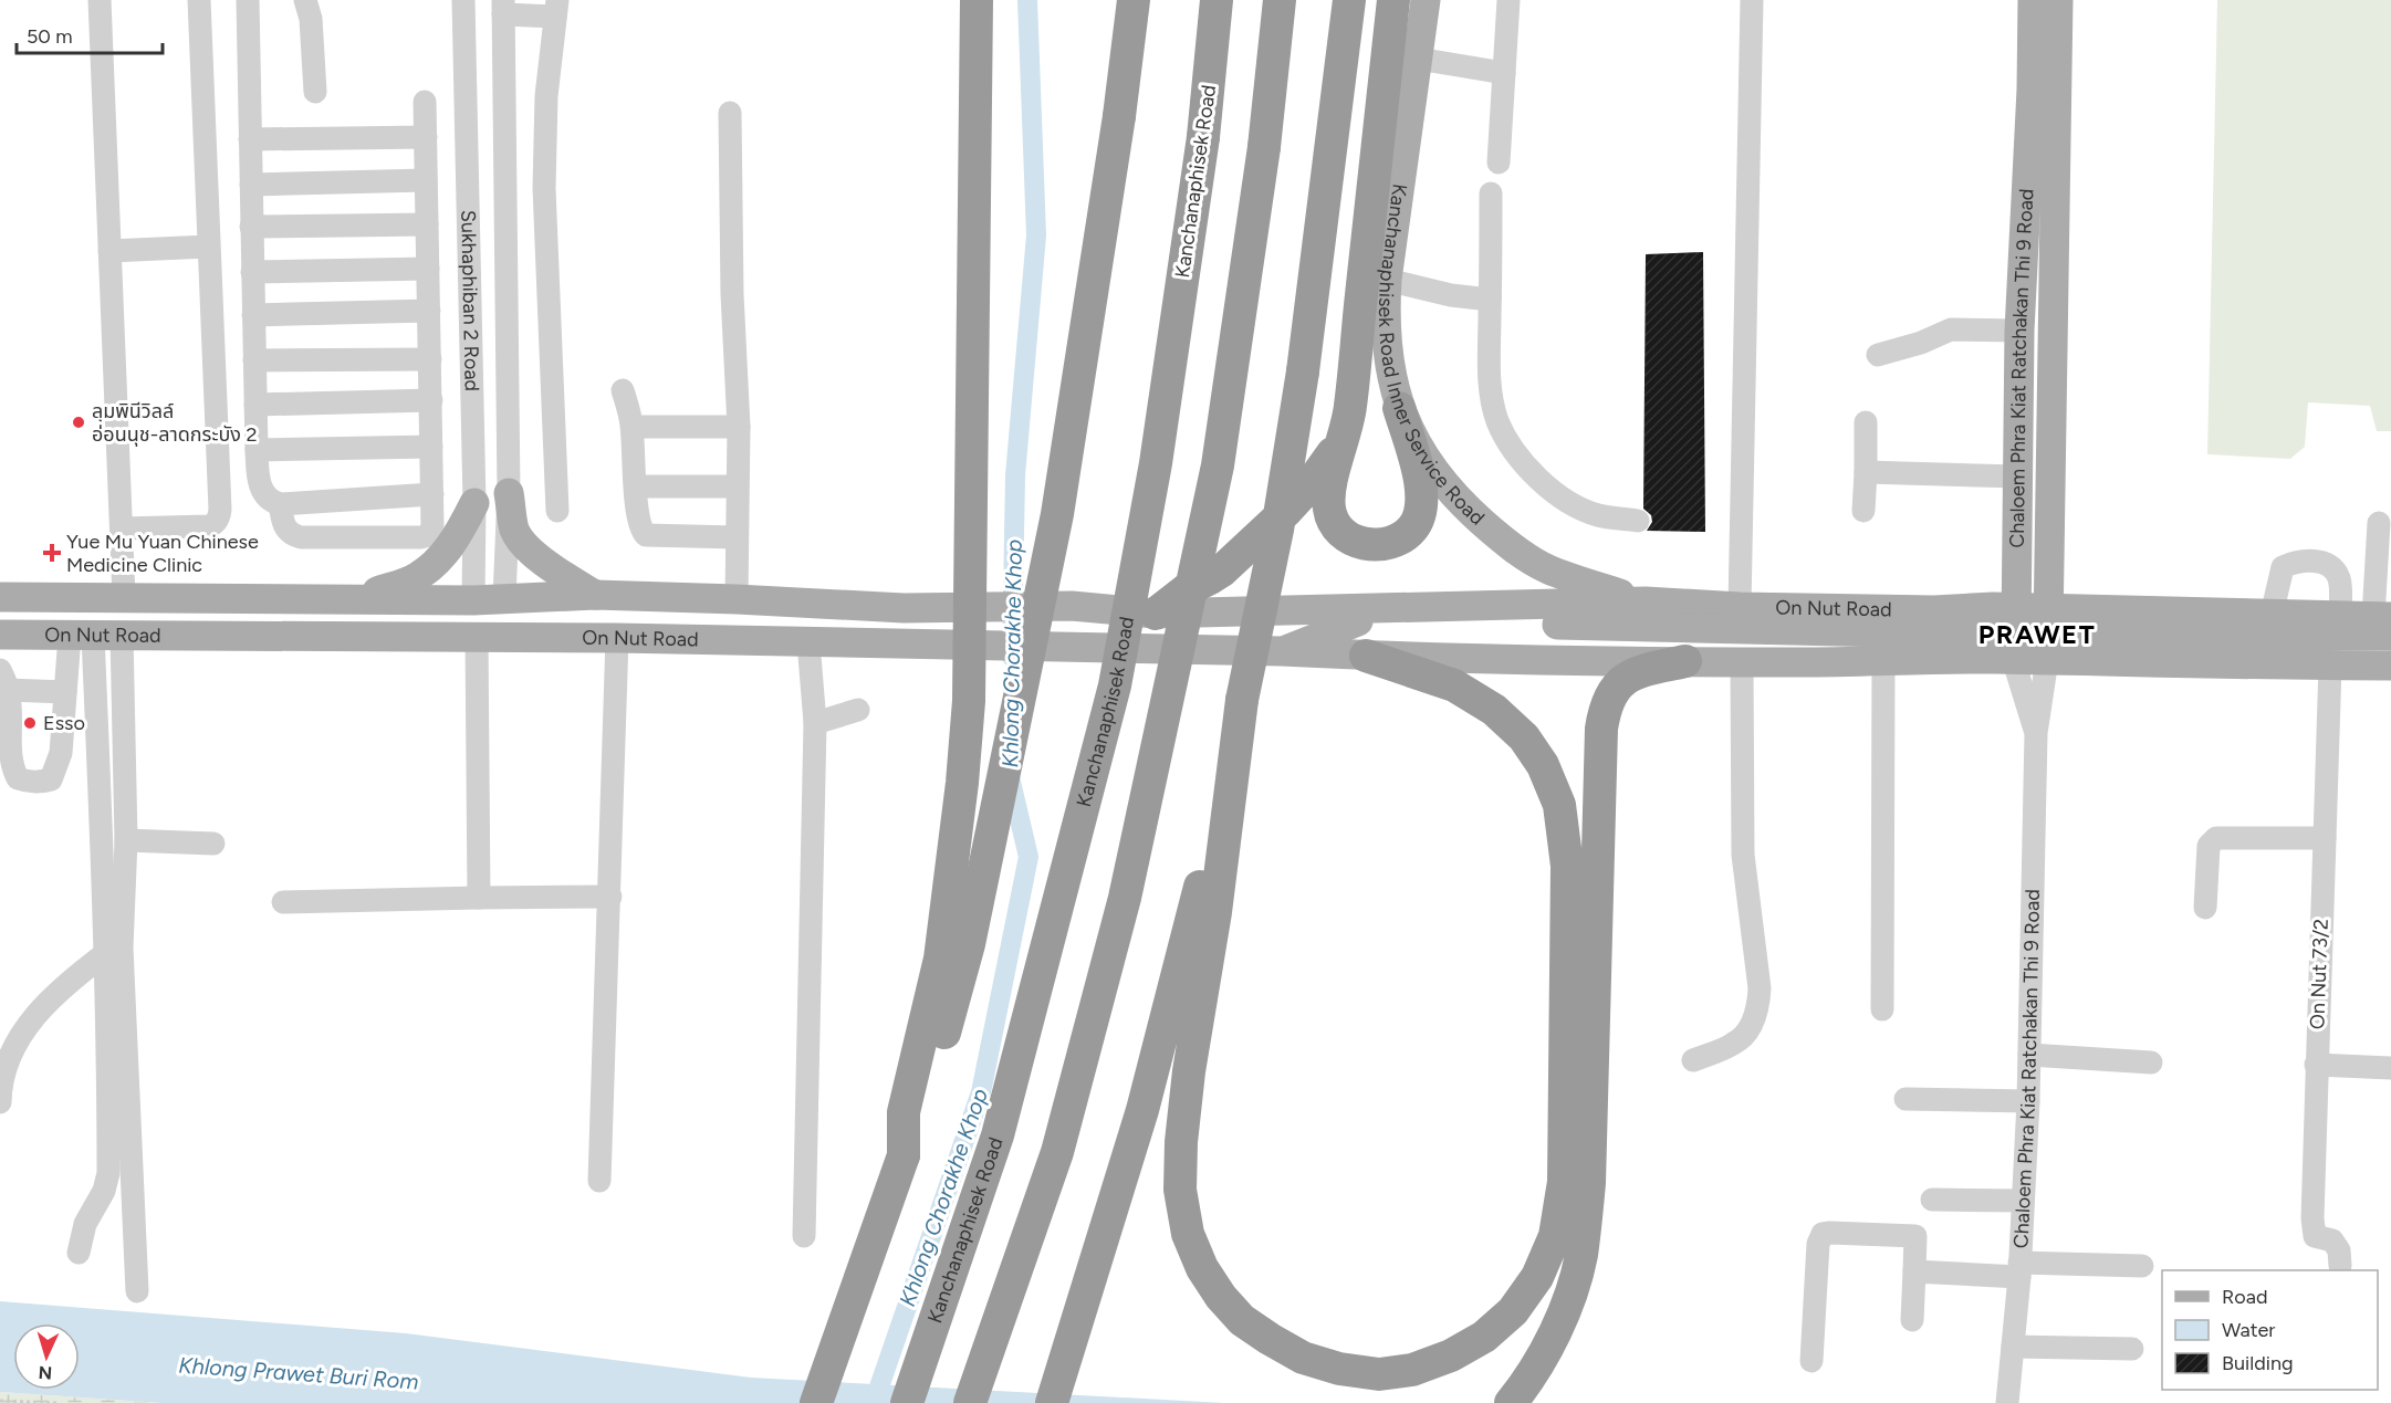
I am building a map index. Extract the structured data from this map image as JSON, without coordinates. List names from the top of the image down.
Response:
{
  "streets": {
    "highway": ["Kanchanaphisek Road"],
    "main road": ["Kanchanaphisek Road Inner Service Road", "Chaloem Phra Kiat Ratchakan Thi 9 Road", "On Nut Road"],
    "street": ["Sukhaphiban 2 Road", "On Nut 73/2"]
  },
  "crossings": [
    ["Sukhaphiban 2 Road", "On Nut Road"],
    ["Kanchanaphisek Road Inner Service Road", "On Nut Road"],
    ["Chaloem Phra Kiat Ratchakan Thi 9 Road", "On Nut Road"],
    ["On Nut Road", "On Nut 73/2"]
  ],
  "districts": ["PRAWET"],
  "water": ["Khlong Chorakhe Khop", "Khlong Prawet Buri Rom"],
  "places": {
    "other": ["ลุมพินีวิลล์ อ่อนนุช-ลาดกระบัง 2", "Esso"],
    "health": ["Yue Mu Yuan Chinese Medicine Clinic"]
  },
  "legend": ["Road", "Water", "Building"],
  "scale_bar": "50 m",
  "north": "bottom"
}
